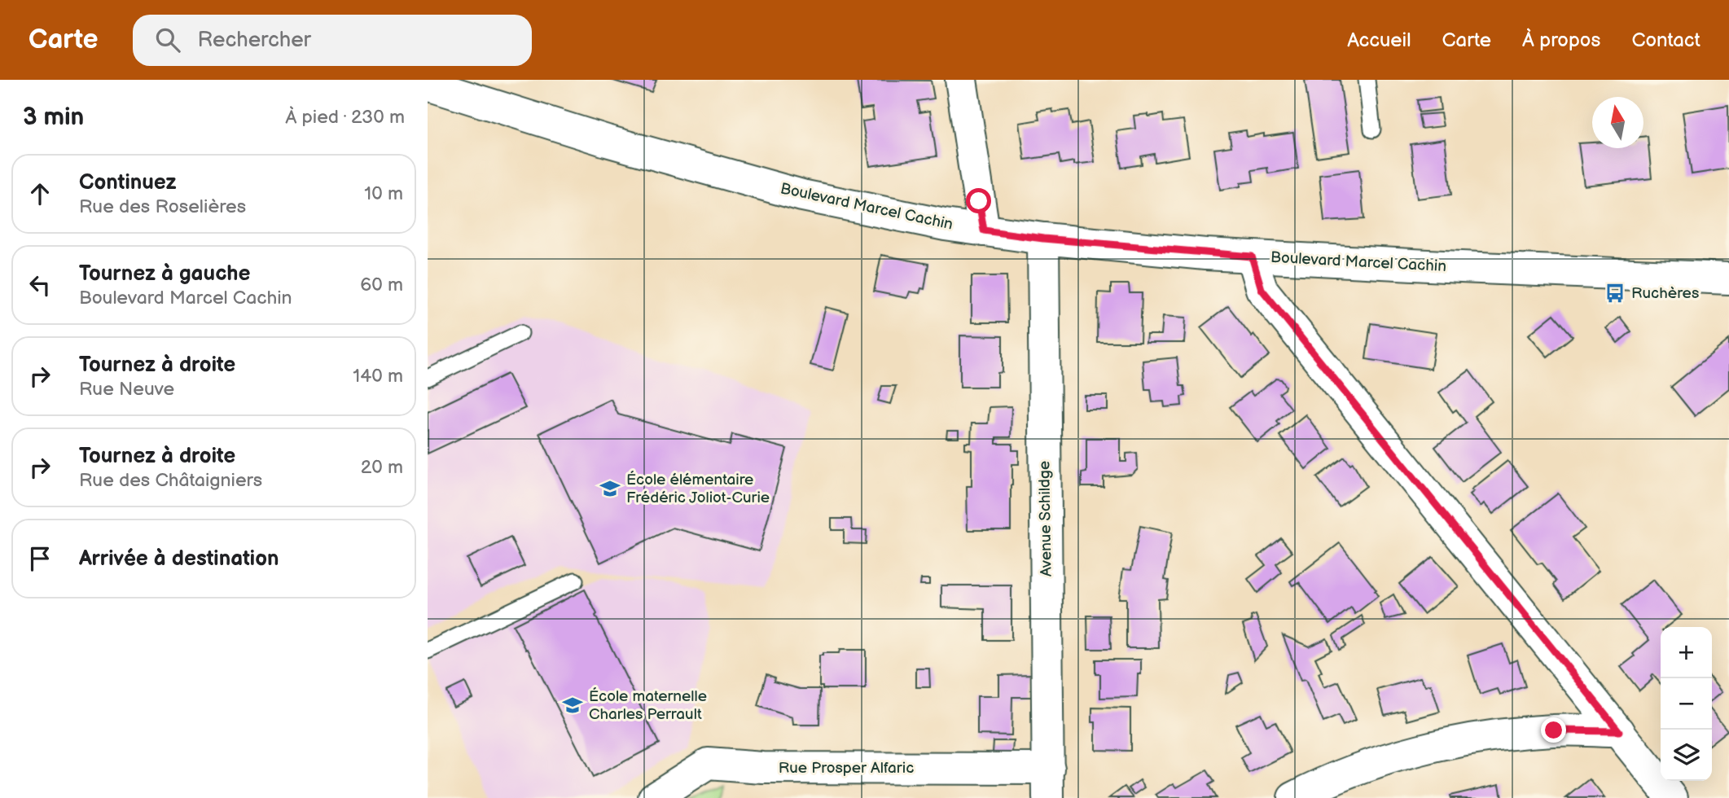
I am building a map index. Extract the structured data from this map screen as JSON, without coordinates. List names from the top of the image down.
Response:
{
  "streets": {
    "street": ["Boulevard Marcel Cachin", "Avenue Schildge", "Rue Prosper Alfaric"]
  },
  "crossings": [
    ["Boulevard Marcel Cachin", "Avenue Schildge"],
    ["Avenue Schildge", "Rue Prosper Alfaric"]
  ],
  "places": {
    "bus stop": ["Ruchères"],
    "school or university": ["École élémentaire Frédéric Joliot-Curie", "École maternelle Charles Perrault"]
  },
  "north": "top",
  "page": {
    "header": "Carte",
    "search": "Rechercher",
    "nav": [
      "Accueil",
      "Carte",
      "À propos",
      "Contact"
    ],
    "heading": ["3 min", "À pied · 230 m"],
    "list": [
      ["Continuez", "Rue des Roselières", "10 m"],
      ["Tournez à gauche", "Boulevard Marcel Cachin", "60 m"],
      ["Tournez à droite", "Rue Neuve", "140 m"],
      ["Tournez à droite", "Rue des Châtaigniers", "20 m"],
      "Arrivée à destination"
    ],
    "map_buttons": ["+", "−"]
  }
}
